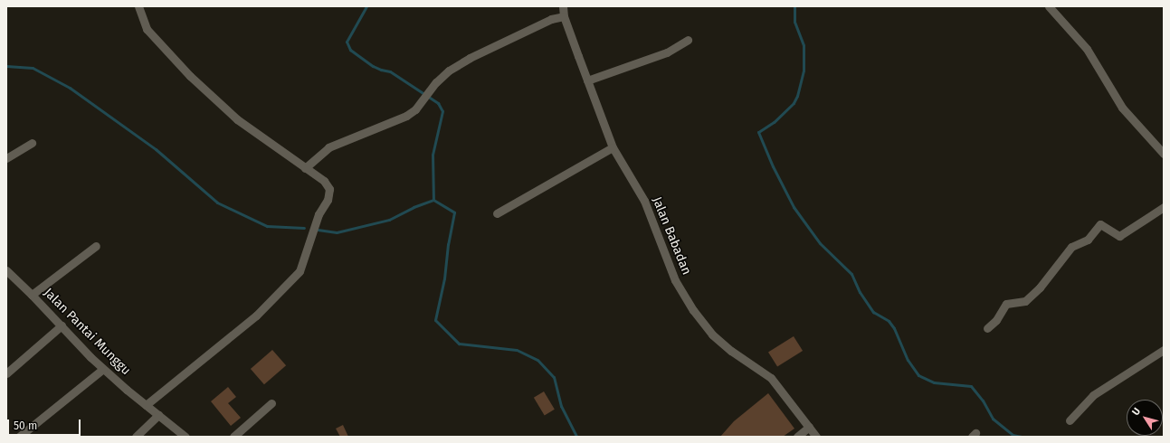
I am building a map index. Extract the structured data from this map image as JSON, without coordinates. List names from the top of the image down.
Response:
{
  "streets": {
    "street": ["Jalan Babadan", "Jalan Pantai Munggu"]
  },
  "scale_bar": "50 m",
  "north": "top left"
}
